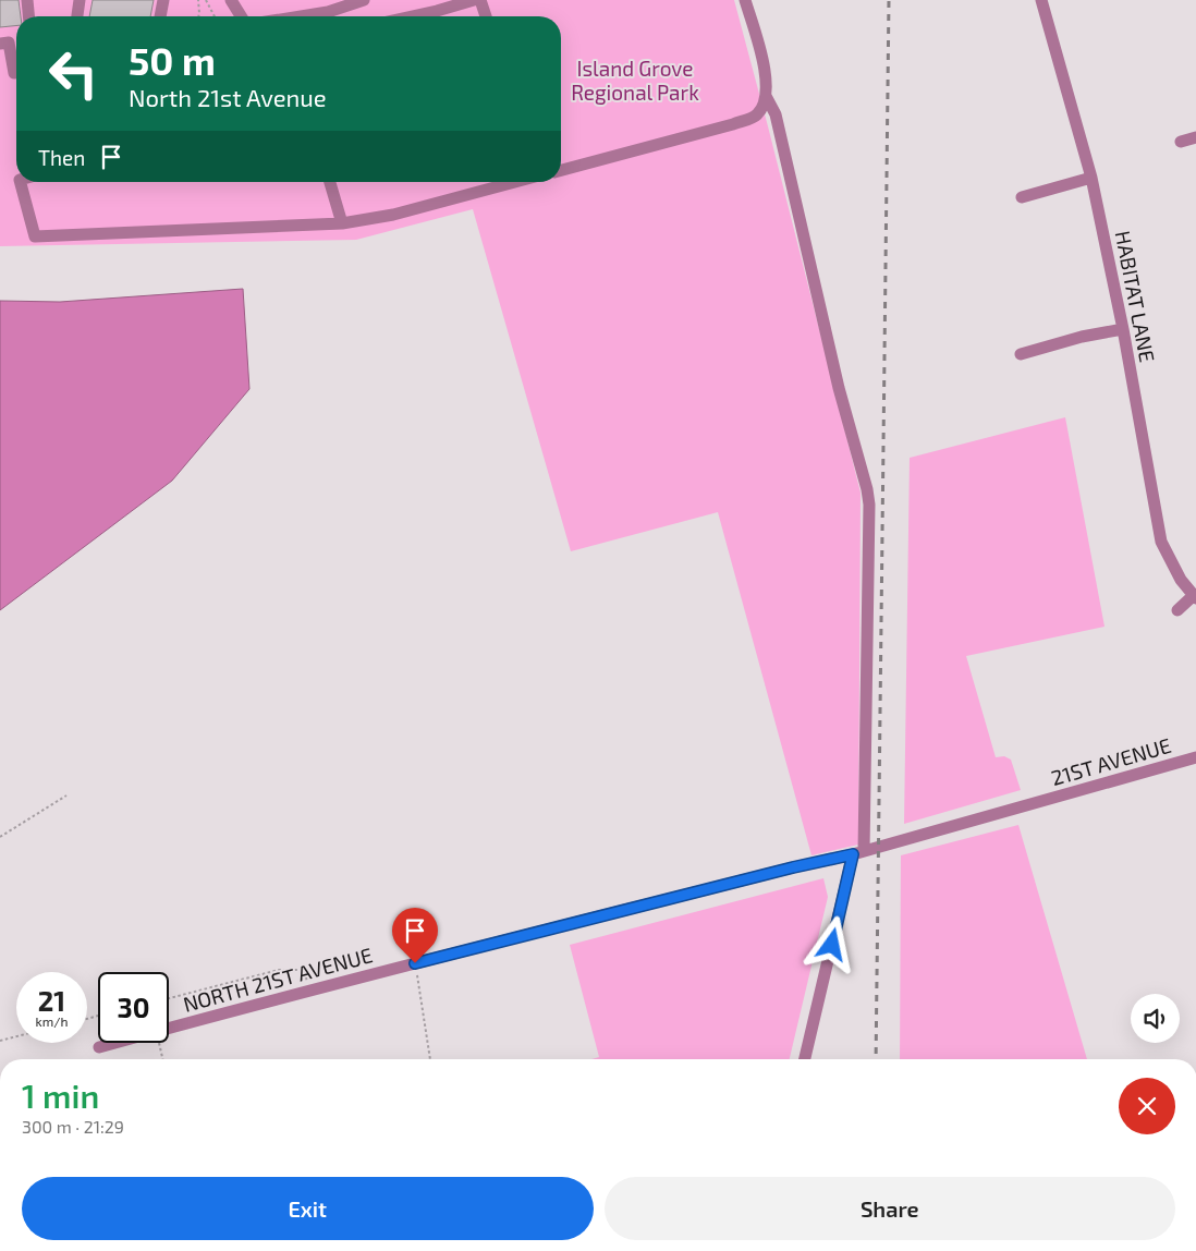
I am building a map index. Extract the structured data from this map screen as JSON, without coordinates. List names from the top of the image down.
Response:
{
  "streets": {
    "street": ["HABITAT LANE", "21ST AVENUE", "NORTH 21ST AVENUE"]
  },
  "crossings": [
    ["21ST AVENUE", "NORTH 21ST AVENUE"]
  ],
  "parks": ["Island Grove Regional Park"],
  "page": {
    "turn": ["50 m", "North 21st Avenue"],
    "then": "Then",
    "speed": "21 km/h",
    "limit": "30",
    "heading": ["1 min", "300 m · 21:29"],
    "buttons": ["Exit", "Share"]
  }
}
